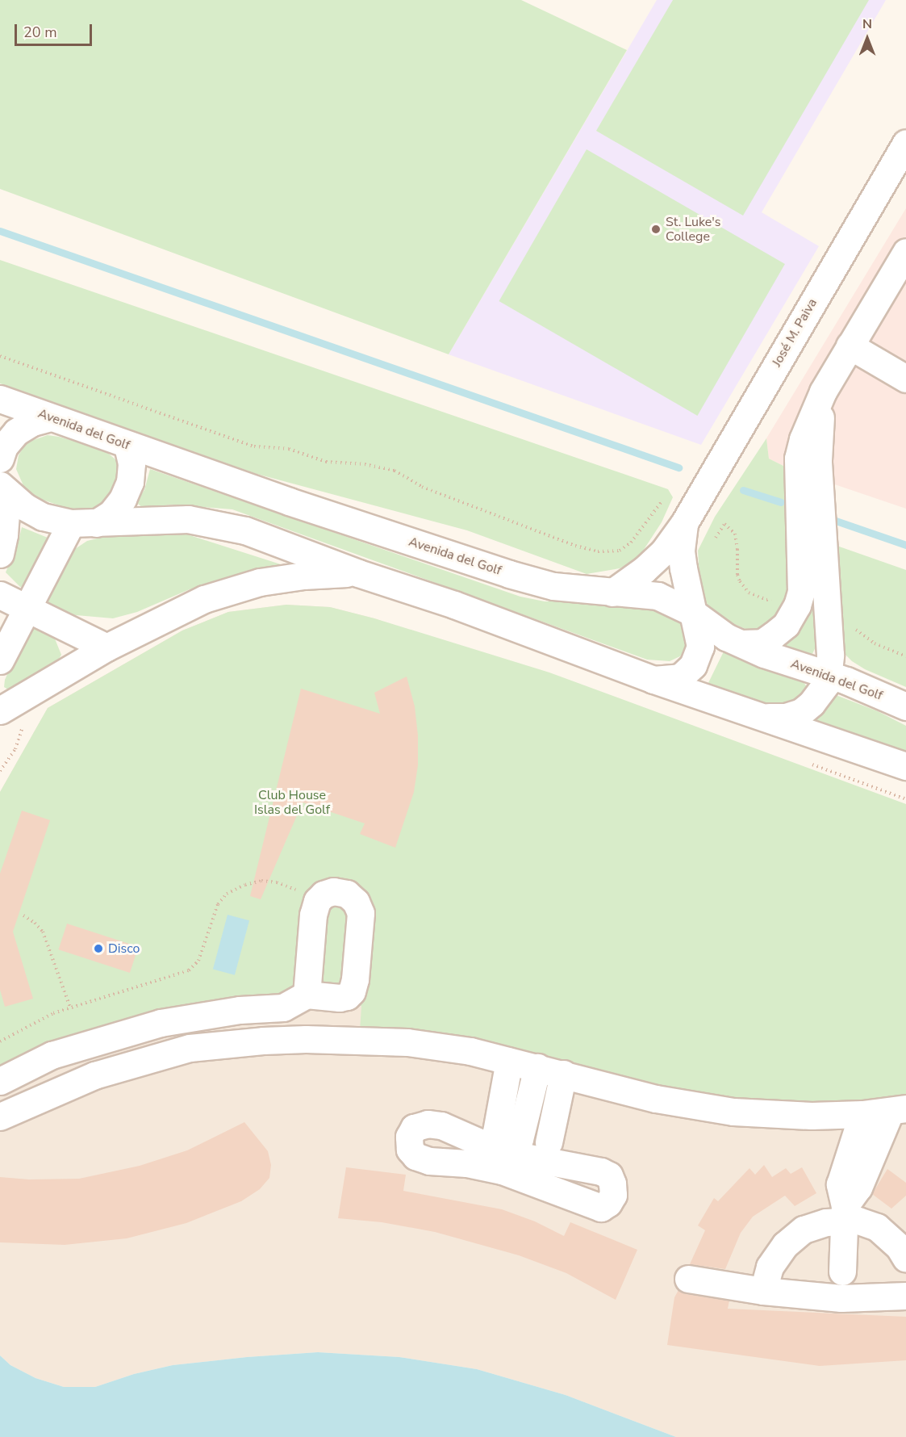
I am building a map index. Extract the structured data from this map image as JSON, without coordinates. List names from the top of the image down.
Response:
{
  "streets": {
    "street": ["José M. Paiva", "Avenida del Golf"]
  },
  "crossings": [
    ["José M. Paiva", "Avenida del Golf"]
  ],
  "parks": ["Club House Islas del Golf"],
  "places": ["St. Luke's College", "Disco"],
  "scale_bar": "20 m",
  "north": "top"
}
